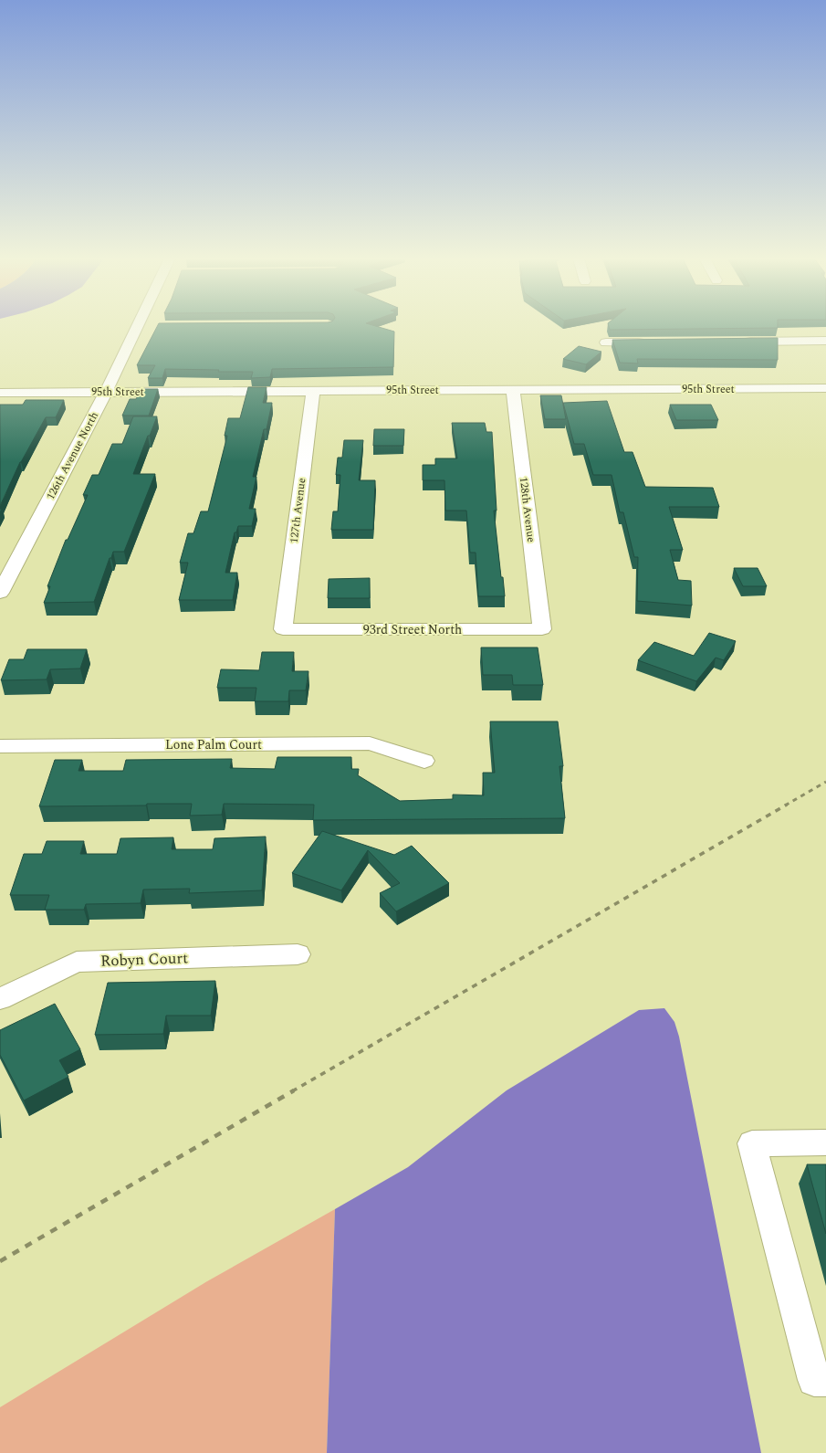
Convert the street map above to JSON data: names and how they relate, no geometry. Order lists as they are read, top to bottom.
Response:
{
  "streets": {
    "street": [
      "95th Street",
      "126th Avenue North",
      "128th Avenue",
      "127th Avenue",
      "93rd Street North",
      "Lone Palm Court",
      "Robyn Court"
    ]
  },
  "crossings": [
    ["95th Street", "126th Avenue North"],
    ["95th Street", "128th Avenue"],
    ["95th Street", "127th Avenue"],
    ["128th Avenue", "93rd Street North"],
    ["127th Avenue", "93rd Street North"]
  ]
}
